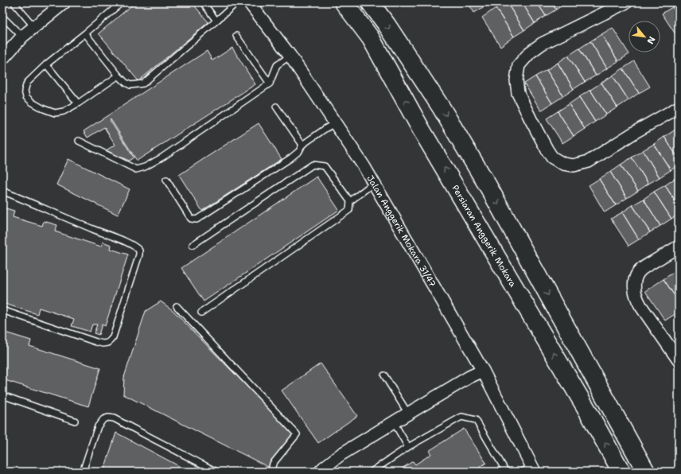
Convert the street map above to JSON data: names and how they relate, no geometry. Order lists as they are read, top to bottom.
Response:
{
  "streets": {
    "main road": ["Persiaran Anggerik Mokara"],
    "street": ["Jalan Anggerik Mokara 31/47"]
  },
  "north": "bottom right"
}
